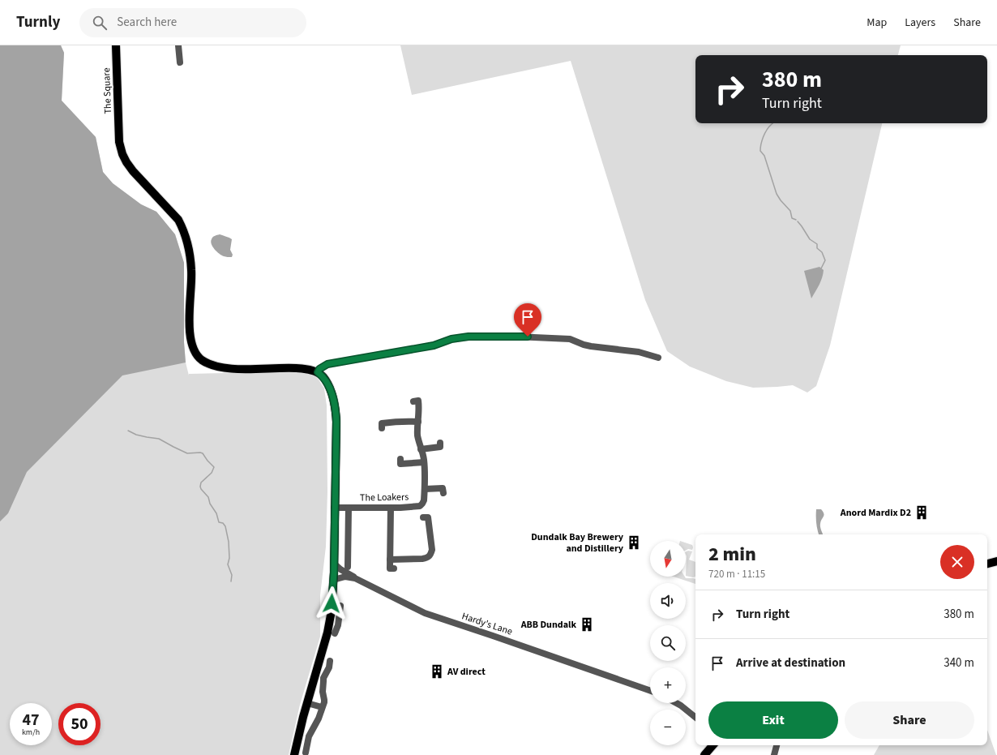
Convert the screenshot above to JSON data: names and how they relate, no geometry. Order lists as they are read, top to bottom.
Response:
{
  "streets": {
    "main road": ["The Square"],
    "street": ["The Loakers", "Hardy's Lane"]
  },
  "places": {
    "building": [
      "Anord Mardix D2",
      "Dundalk Bay Brewery and Distillery",
      "ABB Dundalk",
      "AV direct"
    ]
  },
  "north": "bottom",
  "page": {
    "header": "Turnly",
    "search": "Search here",
    "nav": ["Map", "Layers", "Share"],
    "turn": ["380 m", "Turn right"],
    "heading": ["2 min", "720 m · 11:15"],
    "map_buttons": ["+", "−"],
    "list": [
      {
        "name": "Turn right",
        "value": "380 m"
      },
      {
        "name": "Arrive at destination",
        "value": "340 m"
      }
    ],
    "buttons": ["Exit", "Share"],
    "speed": "47 km/h",
    "limit": "50"
  }
}
